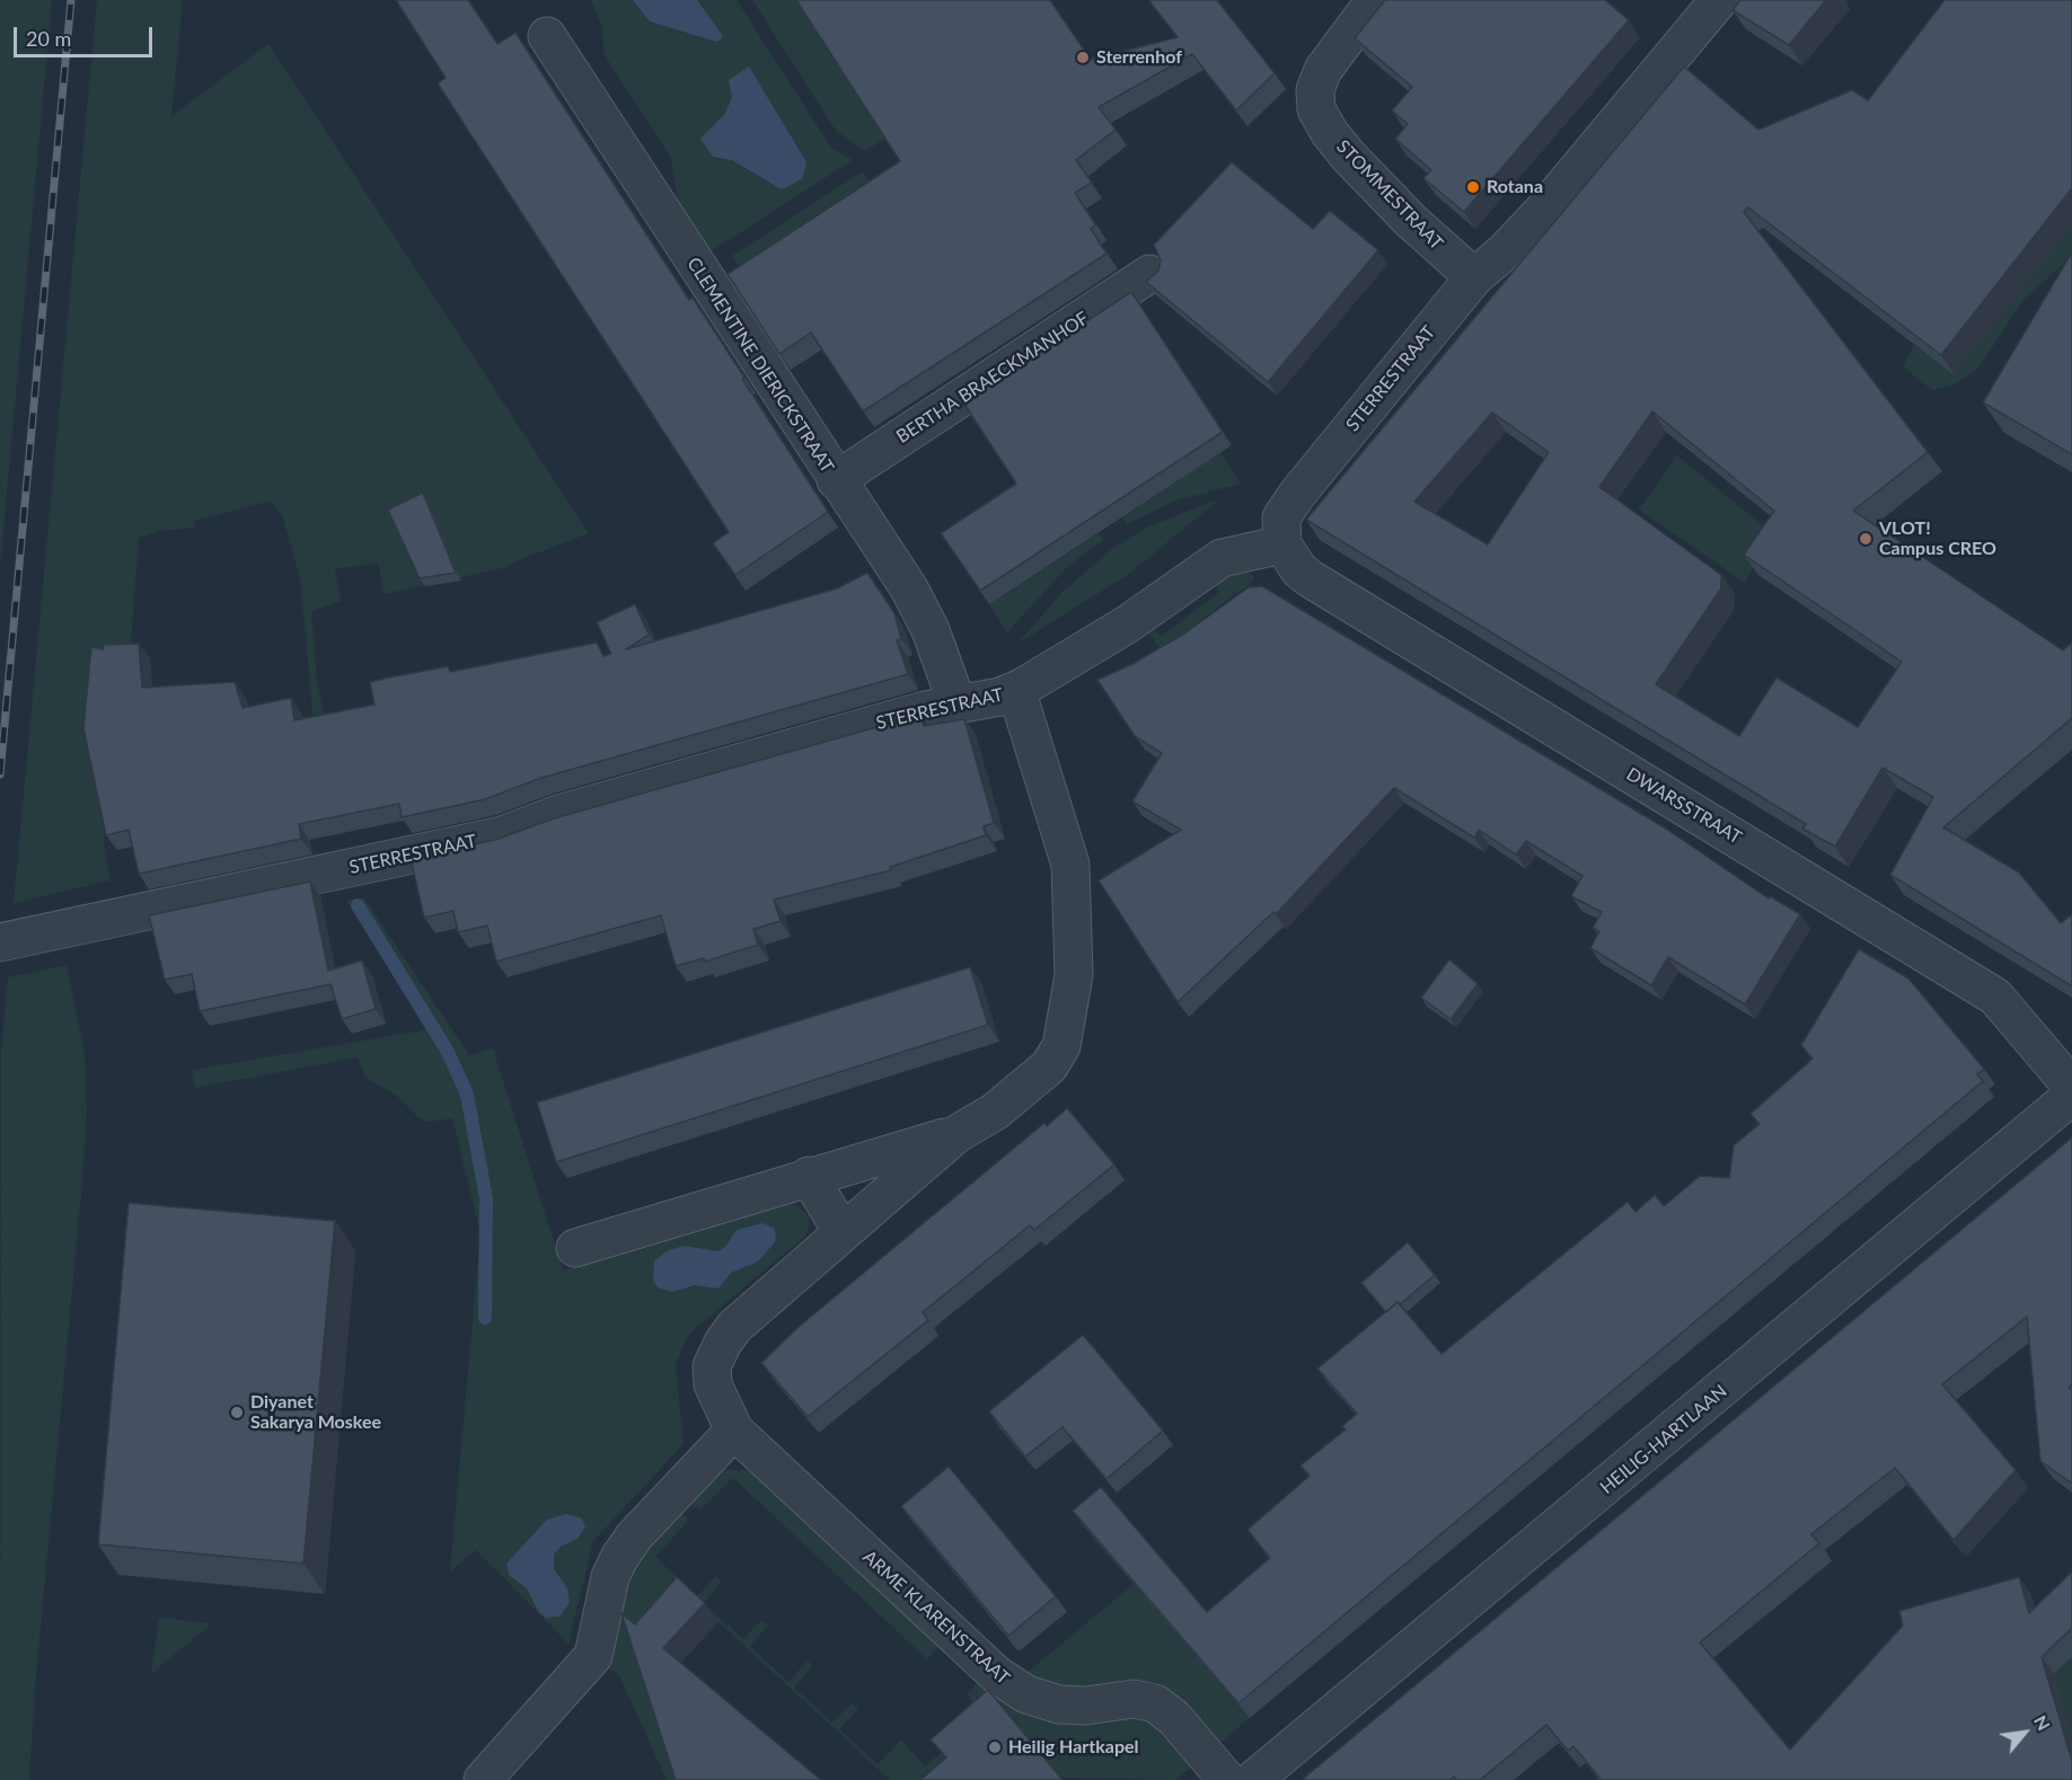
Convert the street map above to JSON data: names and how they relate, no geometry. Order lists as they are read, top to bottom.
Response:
{
  "streets": {
    "street": [
      "STOMMESTRAAT",
      "CLEMENTINE DIERICKSTRAAT",
      "BERTHA BRAECKMANHOF",
      "STERRESTRAAT",
      "DWARSSTRAAT",
      "HEILIG-HARTLAAN",
      "ARME KLARENSTRAAT"
    ]
  },
  "crossings": [
    ["STOMMESTRAAT", "STERRESTRAAT"],
    ["CLEMENTINE DIERICKSTRAAT", "BERTHA BRAECKMANHOF"],
    ["CLEMENTINE DIERICKSTRAAT", "STERRESTRAAT"],
    ["STERRESTRAAT", "DWARSSTRAAT"]
  ],
  "places": [
    "Sterrenhof",
    "Rotana",
    "VLOT! Campus CREO",
    "Diyanet Sakarya Moskee",
    "Heilig Hartkapel"
  ],
  "scale_bar": "20 m",
  "north": "top right"
}
